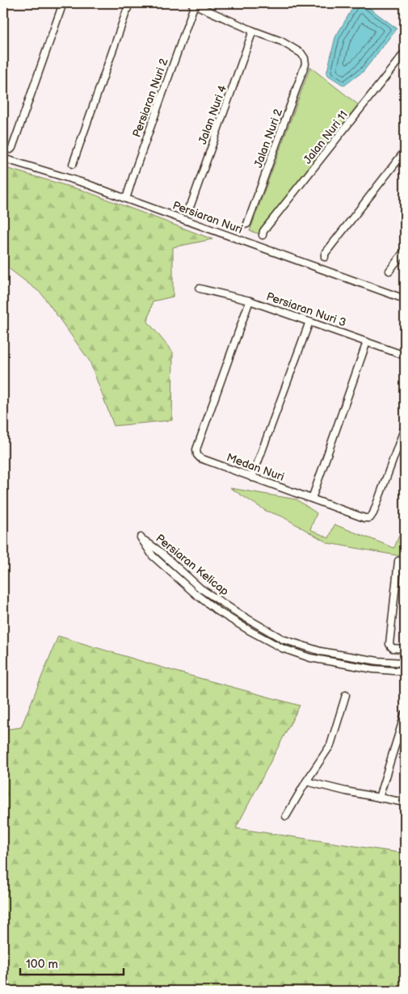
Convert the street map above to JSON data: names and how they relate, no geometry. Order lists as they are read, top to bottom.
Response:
{
  "streets": {
    "street": [
      "Persiaran Nuri 2",
      "Jalan Nuri 4",
      "Jalan Nuri 11",
      "Jalan Nuri 2",
      "Persiaran Nuri",
      "Persiaran Nuri 3",
      "Medan Nuri",
      "Persiaran Kelicap"
    ]
  },
  "crossings": [
    ["Persiaran Nuri 2", "Jalan Nuri 4"],
    ["Persiaran Nuri 2", "Jalan Nuri 2"],
    ["Persiaran Nuri 2", "Persiaran Nuri"],
    ["Persiaran Nuri 3", "Medan Nuri"]
  ],
  "scale_bar": "100 m"
}
